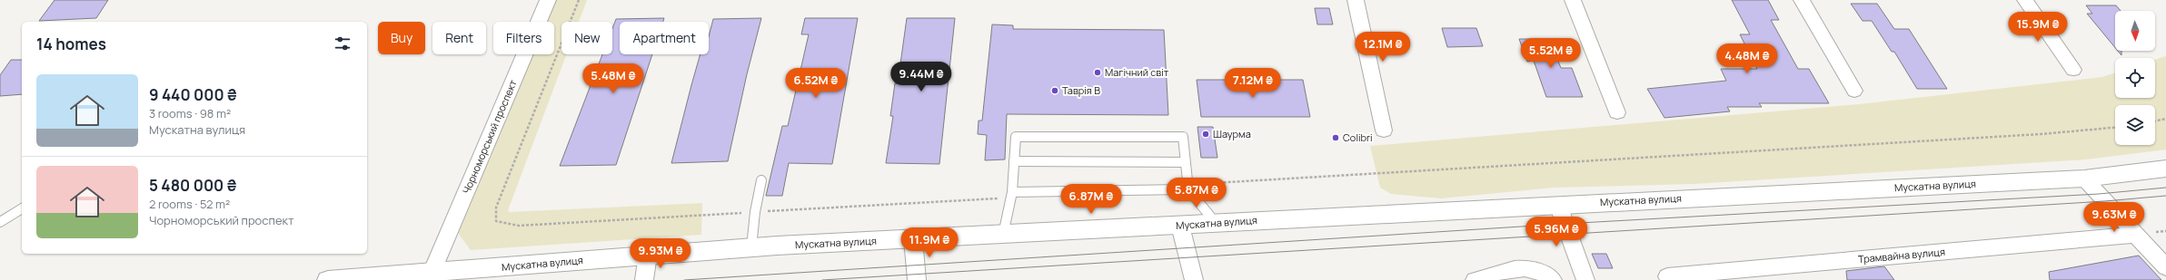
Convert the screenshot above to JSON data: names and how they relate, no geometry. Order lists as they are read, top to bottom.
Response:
{
  "streets": {
    "street": ["Чорноморський проспект", "Мускатна вулиця", "Трамвайна вулиця"]
  },
  "crossings": [
    ["Чорноморський проспект", "Мускатна вулиця"]
  ],
  "places": [
    "Магічний світ",
    "Таврія В",
    "Шаурма",
    "Colibri"
  ],
  "north": "bottom",
  "page": {
    "price": [
      "15.9M ₴",
      "12.1M ₴",
      "5.52M ₴",
      "4.48M ₴",
      "9.44M ₴",
      "5.48M ₴",
      "6.52M ₴",
      "7.12M ₴",
      "5.87M ₴",
      "6.87M ₴",
      "9.63M ₴",
      "5.96M ₴",
      "11.9M ₴",
      "9.93M ₴"
    ],
    "chip": [
      "Buy",
      "Rent",
      "Filters",
      "New",
      "Apartment"
    ],
    "heading": "14 homes",
    "list": [
      {
        "name": "9 440 000 ₴",
        "note": "3 rooms · 98 m² · Мускатна вулиця"
      },
      {
        "name": "5 480 000 ₴",
        "note": "2 rooms · 52 m² · Чорноморський проспект"
      }
    ]
  }
}
